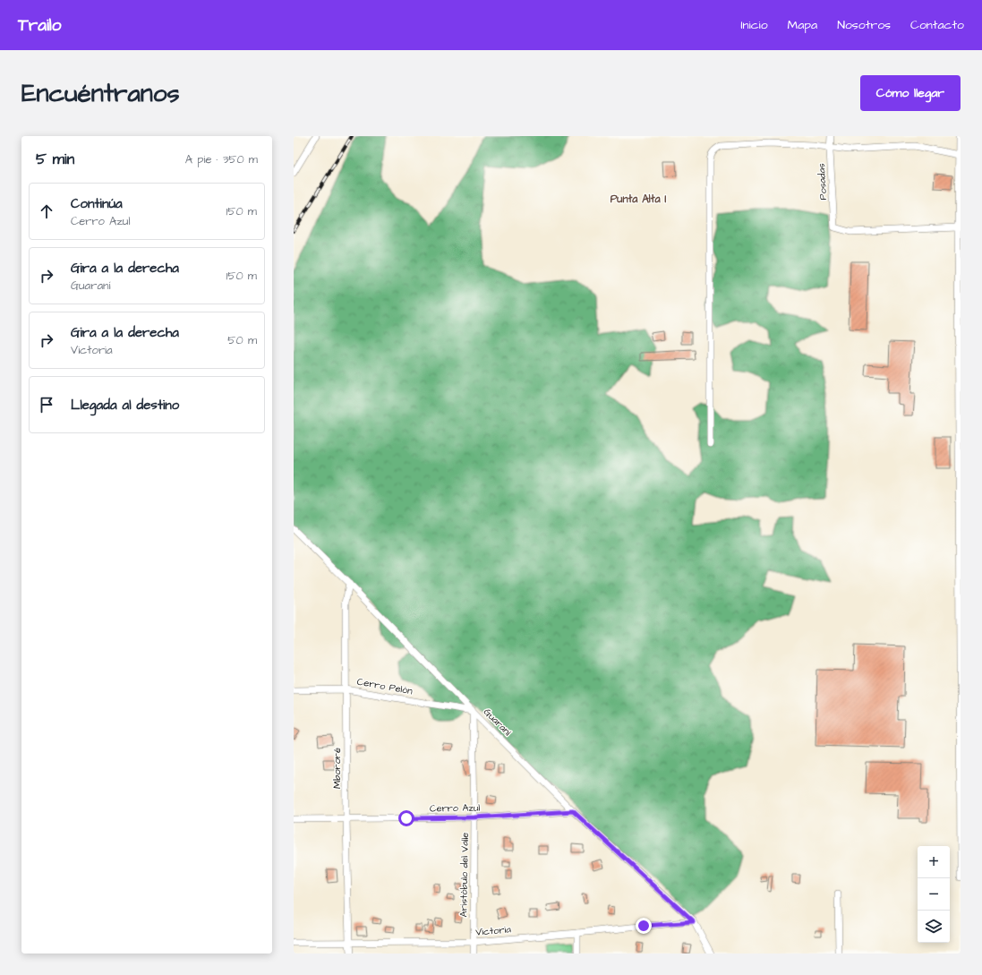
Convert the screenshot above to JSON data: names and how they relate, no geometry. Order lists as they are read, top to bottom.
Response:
{
  "streets": {
    "street": [
      "Posadas",
      "Cerro Pelón",
      "Guaraní",
      "Mbororé",
      "Cerro Azul",
      "Aristóbulo del Valle",
      "Victoria"
    ]
  },
  "crossings": [
    ["Cerro Pelón", "Guaraní"],
    ["Cerro Pelón", "Mbororé"],
    ["Cerro Pelón", "Aristóbulo del Valle"],
    ["Guaraní", "Mbororé"],
    ["Guaraní", "Cerro Azul"],
    ["Guaraní", "Aristóbulo del Valle"],
    ["Guaraní", "Victoria"],
    ["Mbororé", "Cerro Azul"],
    ["Mbororé", "Victoria"],
    ["Cerro Azul", "Aristóbulo del Valle"],
    ["Aristóbulo del Valle", "Victoria"]
  ],
  "districts": ["Punta Alta I"],
  "page": {
    "header": "Trailo",
    "nav": [
      "Inicio",
      "Mapa",
      "Nosotros",
      "Contacto"
    ],
    "buttons": "Cómo llegar",
    "title": "Encuéntranos",
    "heading": ["5 min", "A pie · 350 m"],
    "list": [
      ["Continúa", "Cerro Azul", "150 m"],
      ["Gira a la derecha", "Guaraní", "150 m"],
      ["Gira a la derecha", "Victoria", "50 m"],
      "Llegada al destino"
    ],
    "map_buttons": ["+", "−"]
  }
}
